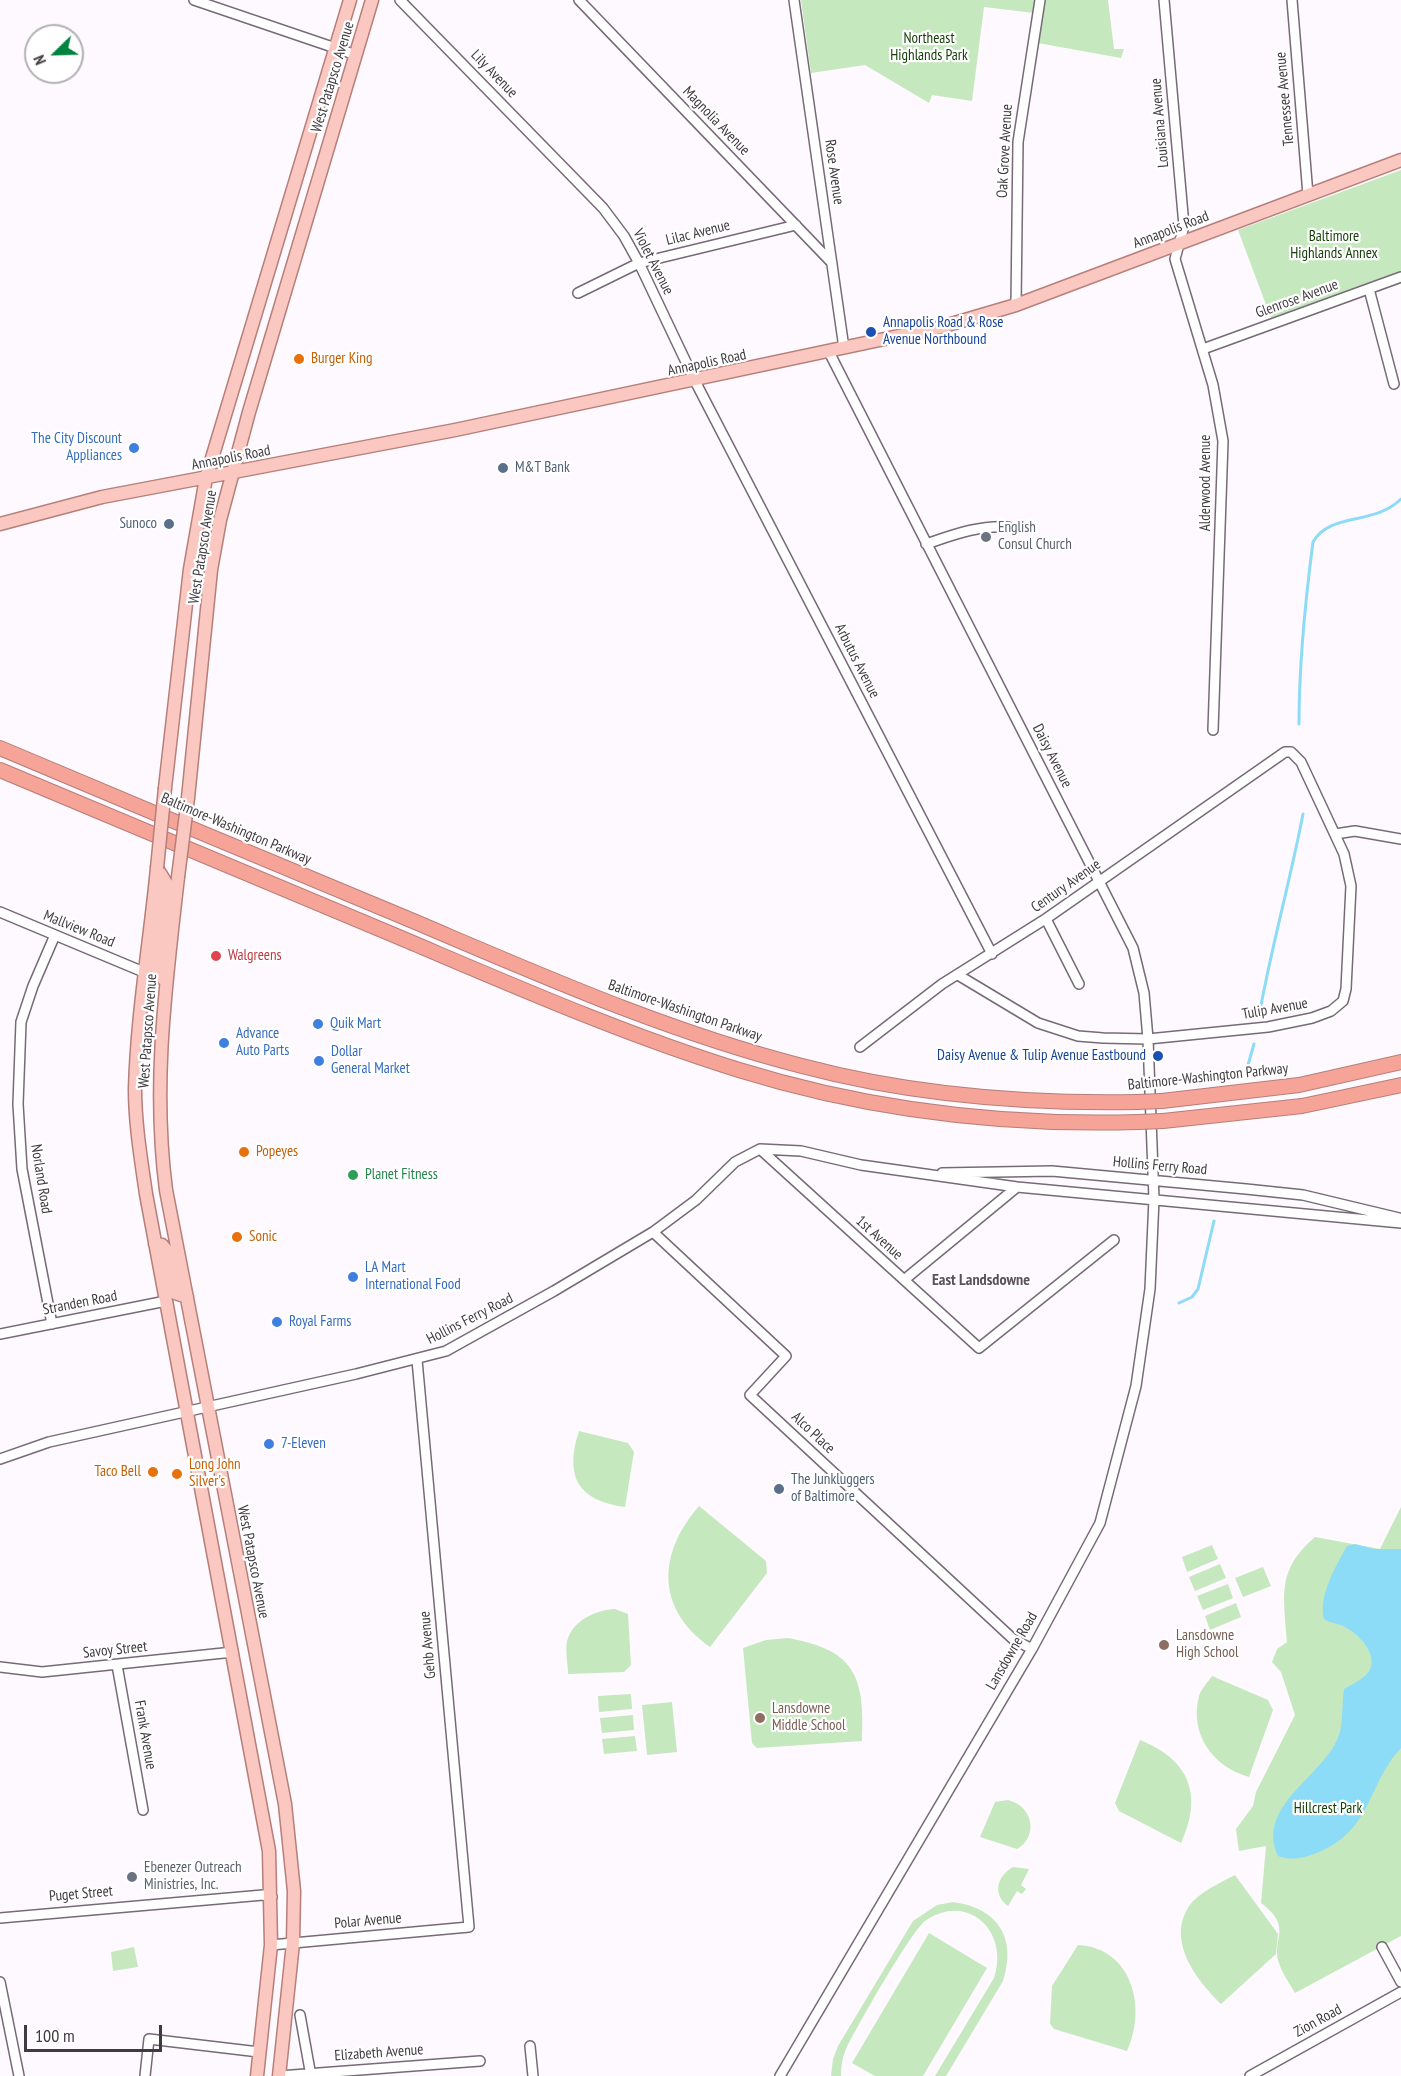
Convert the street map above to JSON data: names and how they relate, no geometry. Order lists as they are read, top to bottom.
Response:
{
  "streets": {
    "highway": ["Baltimore-Washington Parkway"],
    "main road": ["West Patapsco Avenue", "Annapolis Road"],
    "street": [
      "Lily Avenue",
      "Tennessee Avenue",
      "Magnolia Avenue",
      "Louisiana Avenue",
      "Oak Grove Avenue",
      "Rose Avenue",
      "Lilac Avenue",
      "Violet Avenue",
      "Glenrose Avenue",
      "Alderwood Avenue",
      "Arbutus Avenue",
      "Daisy Avenue",
      "Century Avenue",
      "Mallview Road",
      "Tulip Avenue",
      "Hollins Ferry Road",
      "Norland Road",
      "1st Avenue",
      "Stranden Road",
      "Alco Place",
      "Gehb Avenue",
      "Savoy Street",
      "Lansdowne Road",
      "Frank Avenue",
      "Puget Street",
      "Polar Avenue",
      "Zion Road",
      "Elizabeth Avenue"
    ]
  },
  "crossings": [
    ["Lily Avenue", "Violet Avenue"],
    ["West Patapsco Avenue", "Annapolis Road"],
    ["West Patapsco Avenue", "Mallview Road"],
    ["West Patapsco Avenue", "Hollins Ferry Road"],
    ["West Patapsco Avenue", "Stranden Road"],
    ["West Patapsco Avenue", "Savoy Street"],
    ["West Patapsco Avenue", "Puget Street"],
    ["West Patapsco Avenue", "Polar Avenue"],
    ["West Patapsco Avenue", "Elizabeth Avenue"],
    ["Tennessee Avenue", "Annapolis Road"],
    ["Magnolia Avenue", "Rose Avenue"],
    ["Magnolia Avenue", "Lilac Avenue"],
    ["Louisiana Avenue", "Annapolis Road"],
    ["Louisiana Avenue", "Alderwood Avenue"],
    ["Oak Grove Avenue", "Annapolis Road"],
    ["Rose Avenue", "Annapolis Road"],
    ["Annapolis Road", "Violet Avenue"],
    ["Annapolis Road", "Alderwood Avenue"],
    ["Annapolis Road", "Arbutus Avenue"],
    ["Annapolis Road", "Daisy Avenue"],
    ["Lilac Avenue", "Violet Avenue"],
    ["Violet Avenue", "Arbutus Avenue"],
    ["Glenrose Avenue", "Alderwood Avenue"],
    ["Arbutus Avenue", "Century Avenue"],
    ["Daisy Avenue", "Century Avenue"],
    ["Daisy Avenue", "Tulip Avenue"],
    ["Daisy Avenue", "Hollins Ferry Road"],
    ["Daisy Avenue", "Lansdowne Road"],
    ["Century Avenue", "Tulip Avenue"],
    ["Mallview Road", "Norland Road"],
    ["Hollins Ferry Road", "1st Avenue"],
    ["Hollins Ferry Road", "Alco Place"],
    ["Hollins Ferry Road", "Gehb Avenue"],
    ["Hollins Ferry Road", "Lansdowne Road"],
    ["Norland Road", "Stranden Road"],
    ["Alco Place", "Lansdowne Road"],
    ["Gehb Avenue", "Polar Avenue"],
    ["Savoy Street", "Frank Avenue"]
  ],
  "districts": ["East Landsdowne"],
  "parks": ["Northeast Highlands Park", "Baltimore Highlands Annex", "Hillcrest Park"],
  "places": [
    "Annapolis Road & Rose Avenue Northbound",
    "Burger King",
    "The City Discount Appliances",
    "M&T Bank",
    "Sunoco",
    "English Consul Church",
    "Walgreens",
    "Quik Mart",
    "Advance Auto Parts",
    "Daisy Avenue & Tulip Avenue Eastbound",
    "Dollar General Market",
    "Popeyes",
    "Planet Fitness",
    "Sonic",
    "LA Mart International Food",
    "Royal Farms",
    "7-Eleven",
    "Taco Bell",
    "Long John Silver's",
    "The Junkluggers of Baltimore",
    "Lansdowne High School",
    "Lansdowne Middle School",
    "Ebenezer Outreach Ministries, Inc."
  ],
  "scale_bar": "100 m",
  "north": "bottom left"
}
